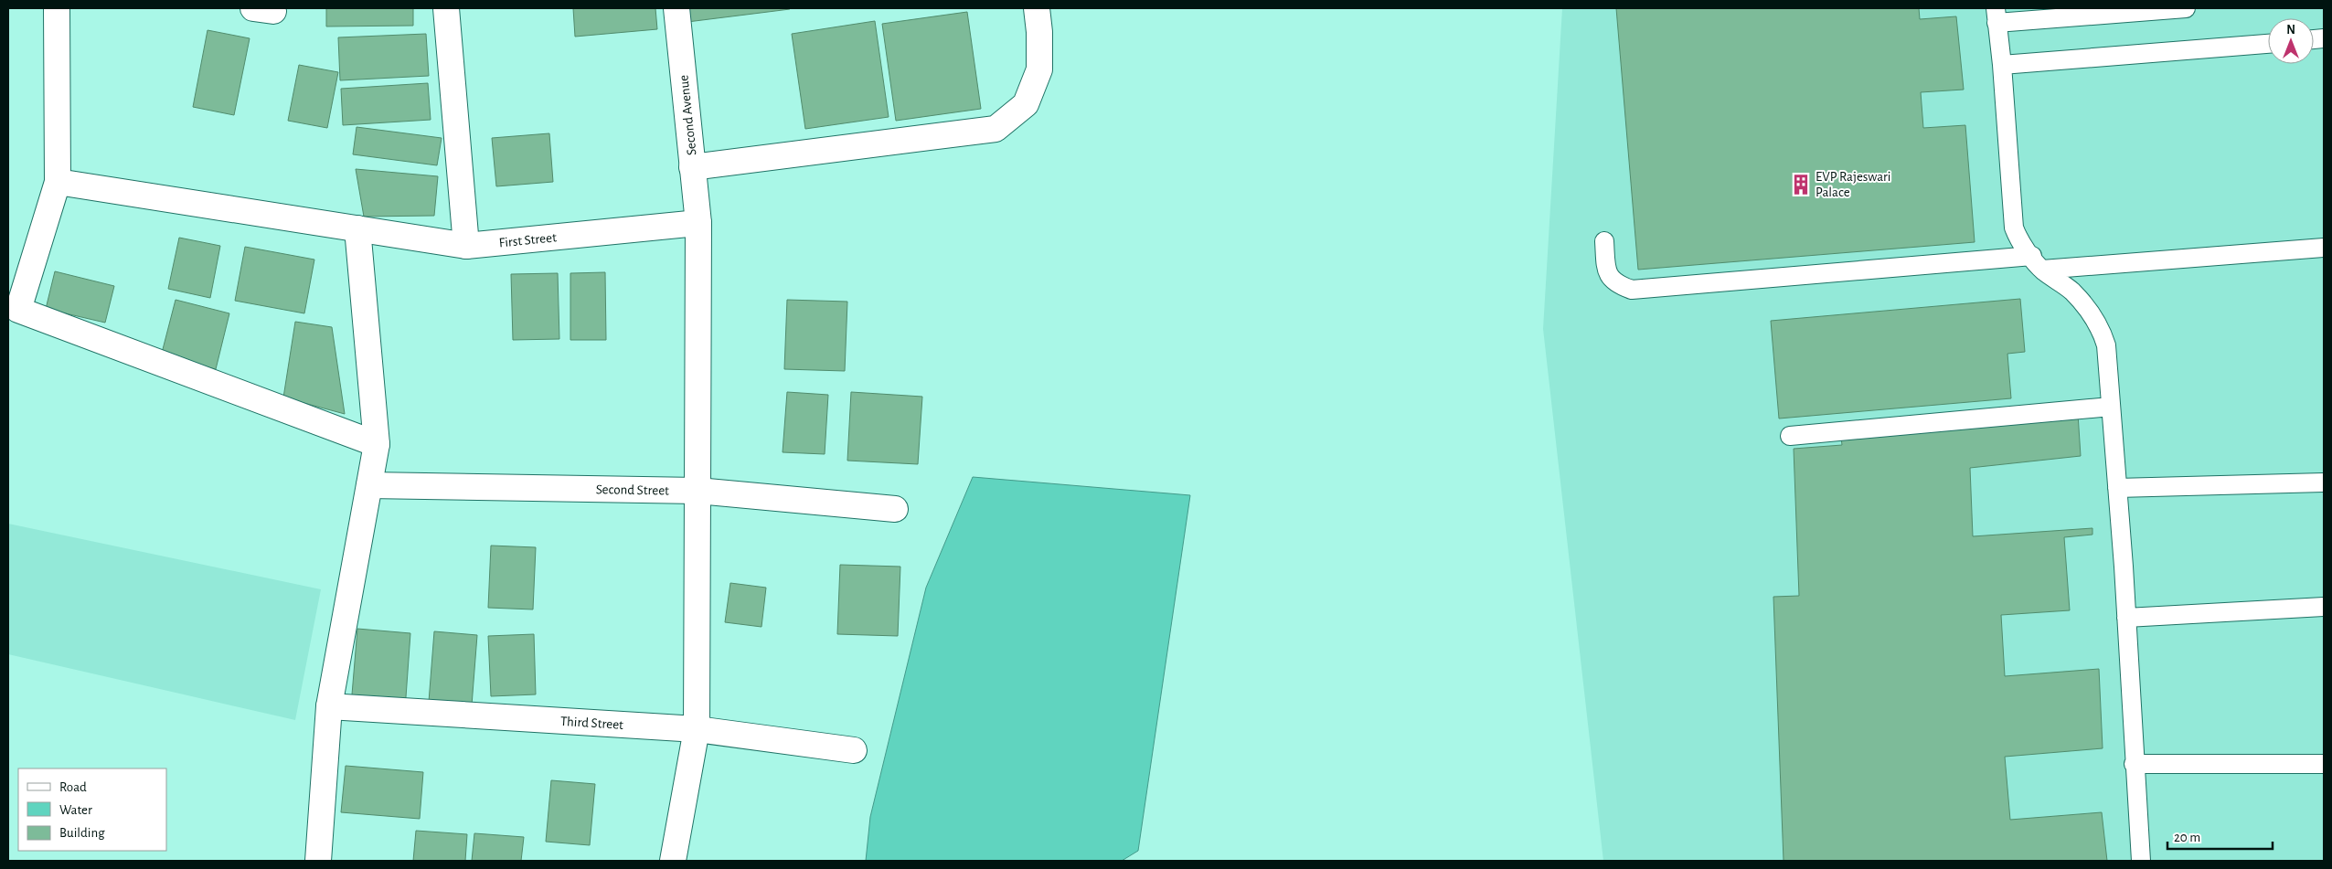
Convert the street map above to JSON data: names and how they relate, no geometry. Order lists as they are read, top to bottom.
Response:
{
  "streets": {
    "street": [
      "Second Avenue",
      "First Street",
      "Second Street",
      "Third Street"
    ]
  },
  "crossings": [
    ["Second Avenue", "First Street"],
    ["Second Avenue", "Second Street"],
    ["Second Avenue", "Third Street"]
  ],
  "places": {
    "building": ["EVP Rajeswari Palace"]
  },
  "legend": ["Road", "Water", "Building"],
  "scale_bar": "20 m",
  "north": "top"
}
